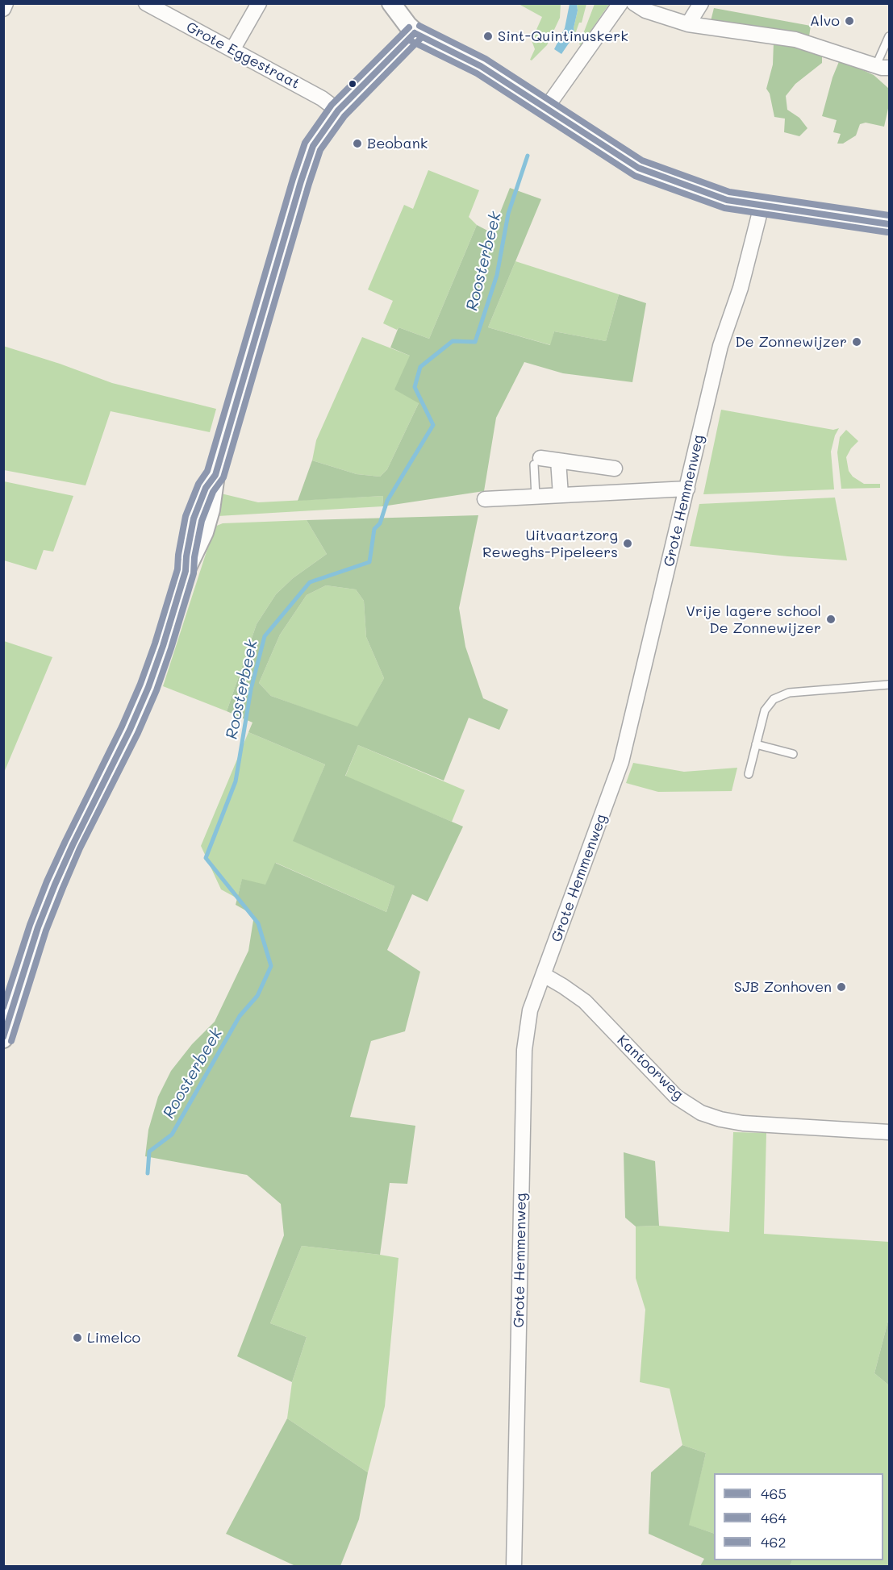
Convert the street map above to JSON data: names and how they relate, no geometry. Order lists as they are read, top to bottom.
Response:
{
  "streets": {
    "street": ["Grote Eggestraat", "Grote Hemmenweg", "Kantoorweg"]
  },
  "crossings": [
    ["Grote Hemmenweg", "Kantoorweg"]
  ],
  "water": ["Roosterbeek"],
  "places": [
    "Alvo",
    "Sint-Quintinuskerk",
    "Beobank",
    "De Zonnewijzer",
    "Uitvaartzorg Reweghs-Pipeleers",
    "Vrije lagere school De Zonnewijzer",
    "SJB Zonhoven",
    "Limelco"
  ],
  "lines": ["transit line 462", "transit line 465", "transit line 464"],
  "legend": ["465", "464", "462"]
}
